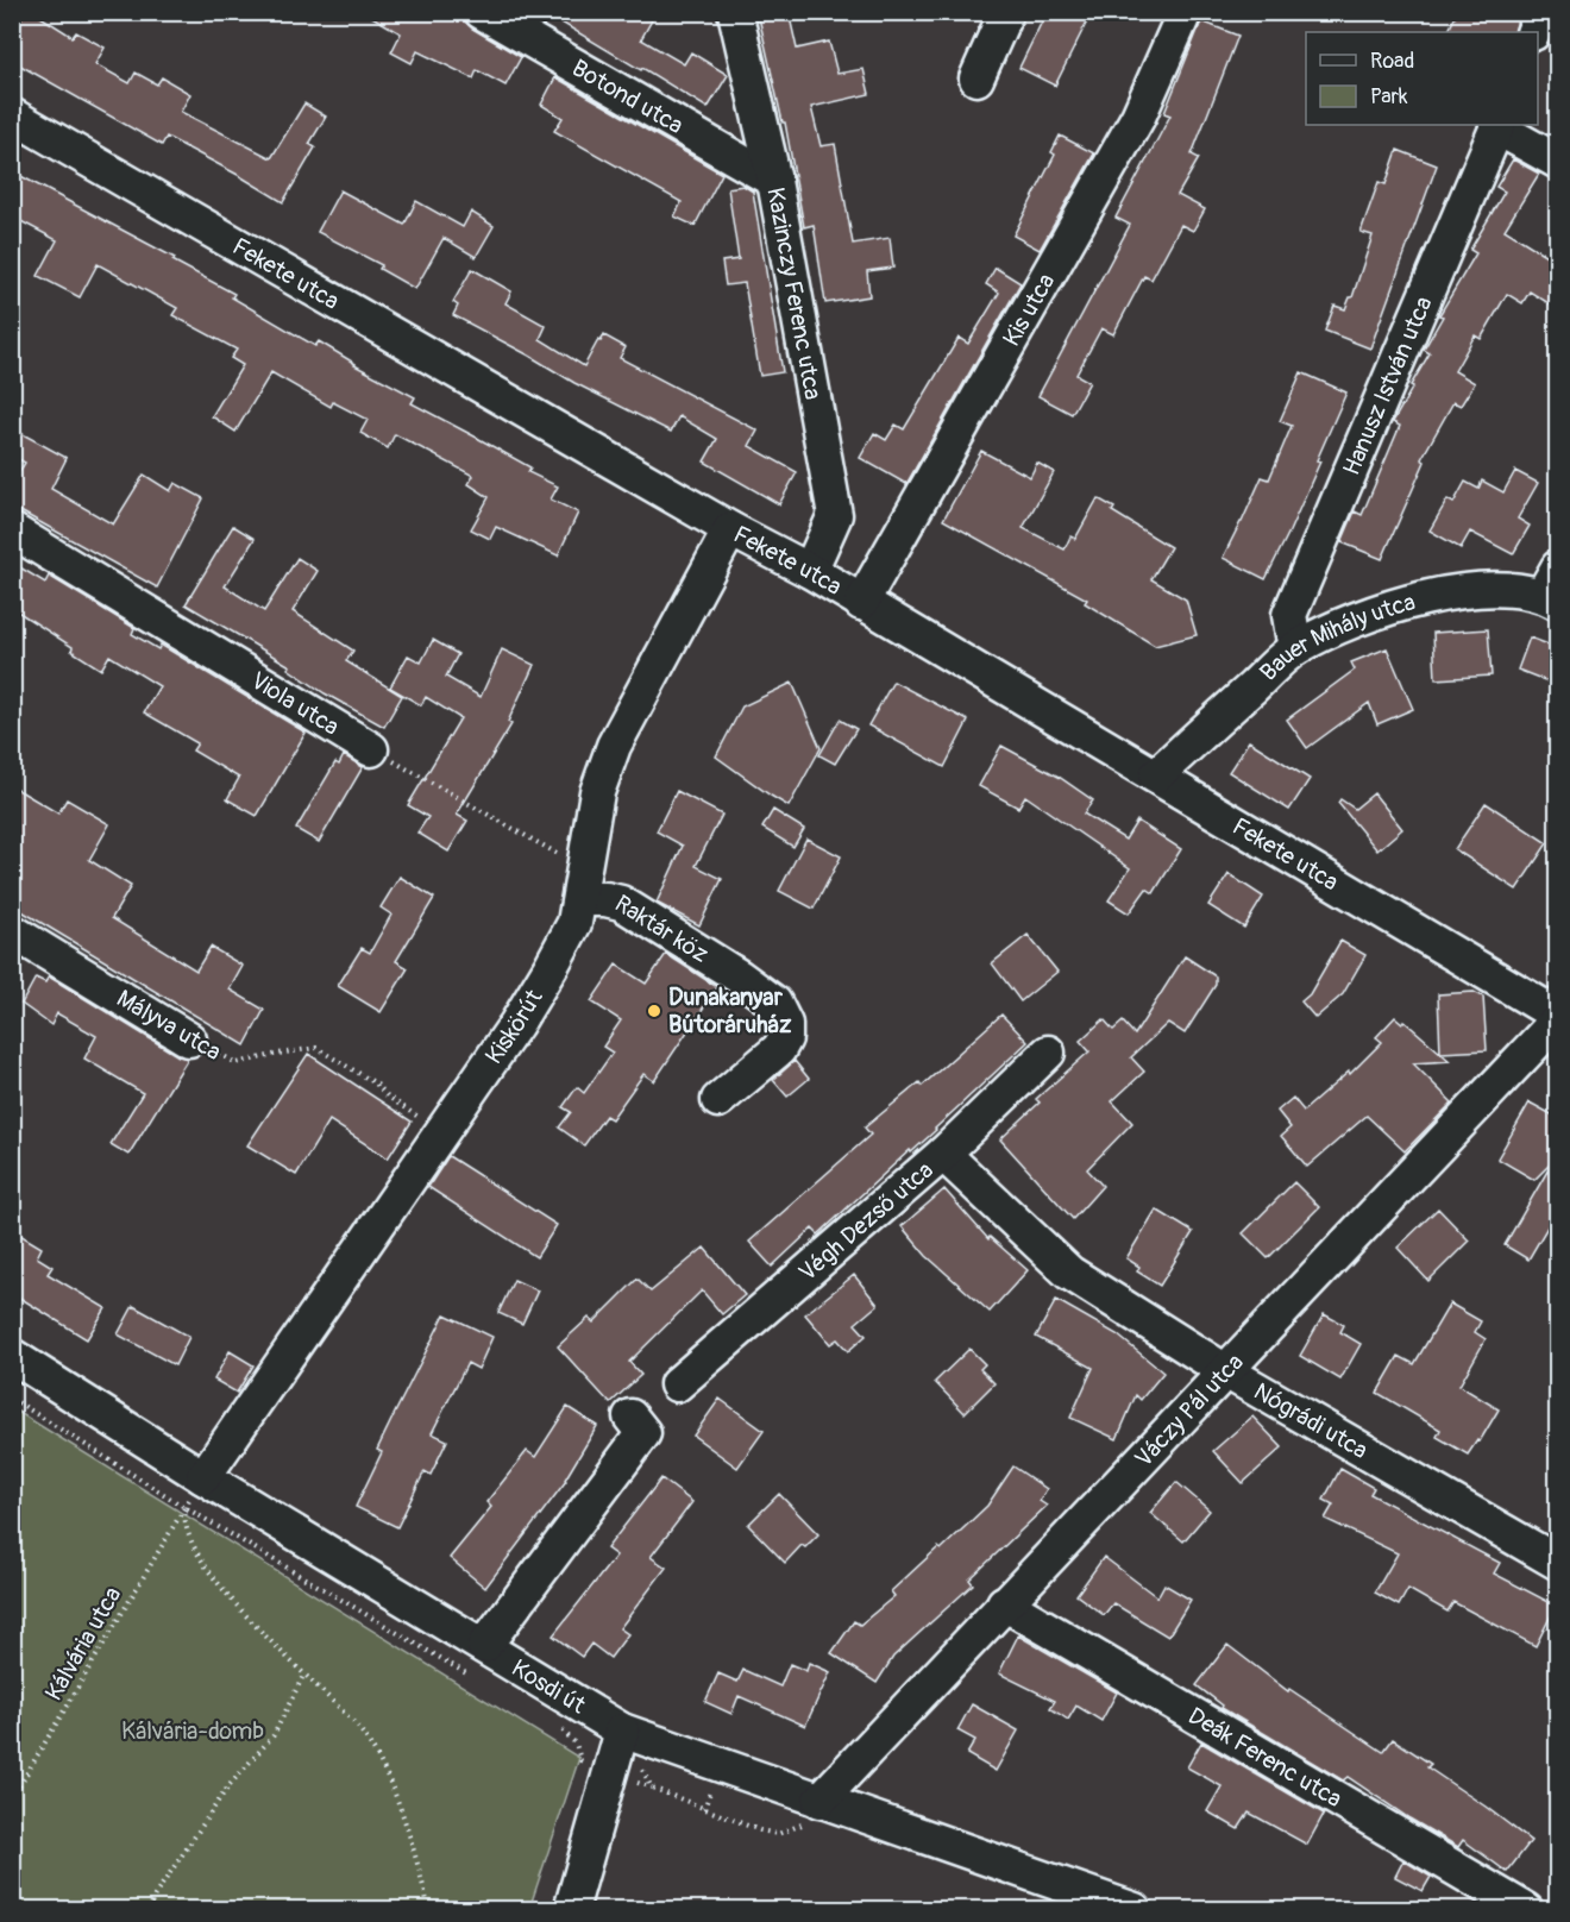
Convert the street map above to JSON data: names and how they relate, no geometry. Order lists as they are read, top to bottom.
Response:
{
  "streets": {
    "street": [
      "Botond utca",
      "Fekete utca",
      "Kazinczy Ferenc utca",
      "Kis utca",
      "Hanusz István utca",
      "Bauer Mihály utca",
      "Viola utca",
      "Raktár köz",
      "Mályva utca",
      "Kiskörút",
      "Végh Dezső utca",
      "Váczy Pál utca",
      "Nógrádi utca",
      "Kosdi út",
      "Deák Ferenc utca"
    ],
    "path": ["Kálvária utca"]
  },
  "crossings": [
    ["Botond utca", "Kazinczy Ferenc utca"],
    ["Fekete utca", "Kazinczy Ferenc utca"],
    ["Fekete utca", "Kis utca"],
    ["Fekete utca", "Bauer Mihály utca"],
    ["Fekete utca", "Kiskörút"],
    ["Fekete utca", "Váczy Pál utca"],
    ["Hanusz István utca", "Bauer Mihály utca"],
    ["Raktár köz", "Kiskörút"],
    ["Mályva utca", "Kiskörút"],
    ["Kiskörút", "Kálvária utca"],
    ["Kiskörút", "Kosdi út"],
    ["Végh Dezső utca", "Nógrádi utca"],
    ["Váczy Pál utca", "Nógrádi utca"],
    ["Váczy Pál utca", "Kosdi út"],
    ["Váczy Pál utca", "Deák Ferenc utca"],
    ["Kálvária utca", "Kosdi út"]
  ],
  "parks": ["Kálvária-domb"],
  "places": ["Dunakanyar Bútoráruház"],
  "legend": ["Road", "Park"]
}
